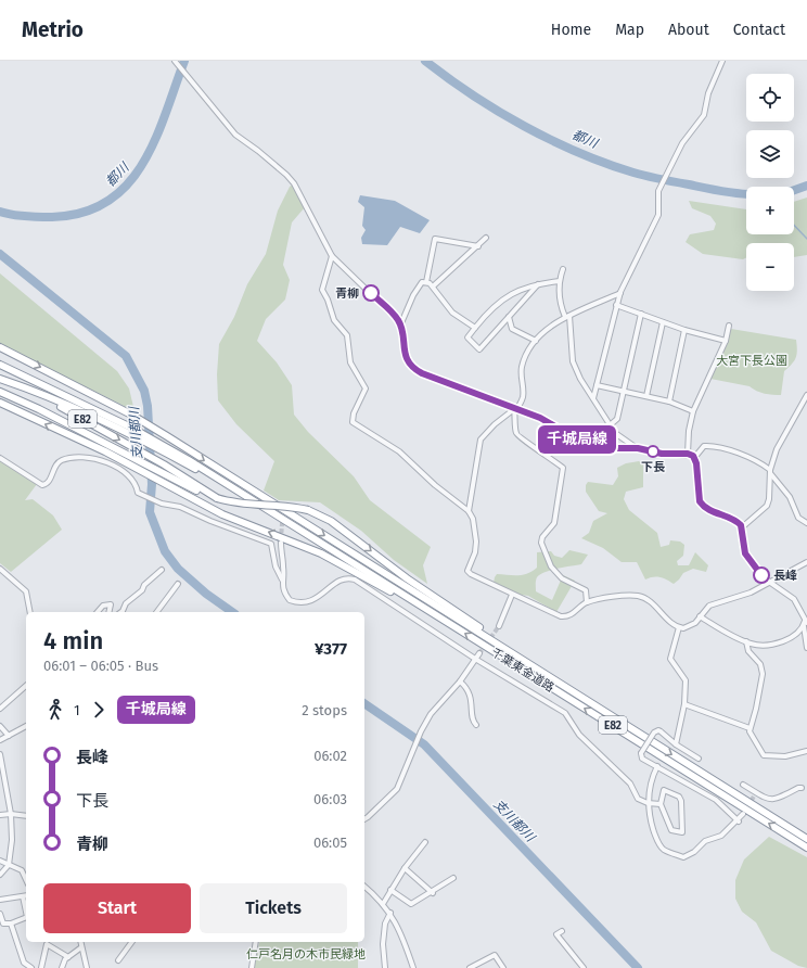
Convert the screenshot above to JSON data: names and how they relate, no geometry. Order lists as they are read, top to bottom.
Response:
{
  "streets": {
    "highway": ["E82", "千葉東金道路"]
  },
  "crossings": [
    ["E82", "千葉東金道路"]
  ],
  "water": ["都川", "支川都川"],
  "parks": ["大宮下長公園", "仁戸名月の木市民緑地"],
  "places": ["青柳", "下長", "長峰"],
  "lines": ["bus line 千城局線"],
  "page": {
    "header": "Metrio",
    "nav": [
      "Home",
      "Map",
      "About",
      "Contact"
    ],
    "on_map": "千城局線",
    "map_buttons": ["+", "−"],
    "heading": ["4 min", "06:01 – 06:05 · Bus", "¥377"],
    "legs": ["1", "千城局線", "2 stops"],
    "list": [
      {
        "name": "長峰",
        "value": "06:02"
      },
      {
        "name": "下長",
        "value": "06:03"
      },
      {
        "name": "青柳",
        "value": "06:05"
      }
    ],
    "buttons": ["Start", "Tickets"]
  }
}
